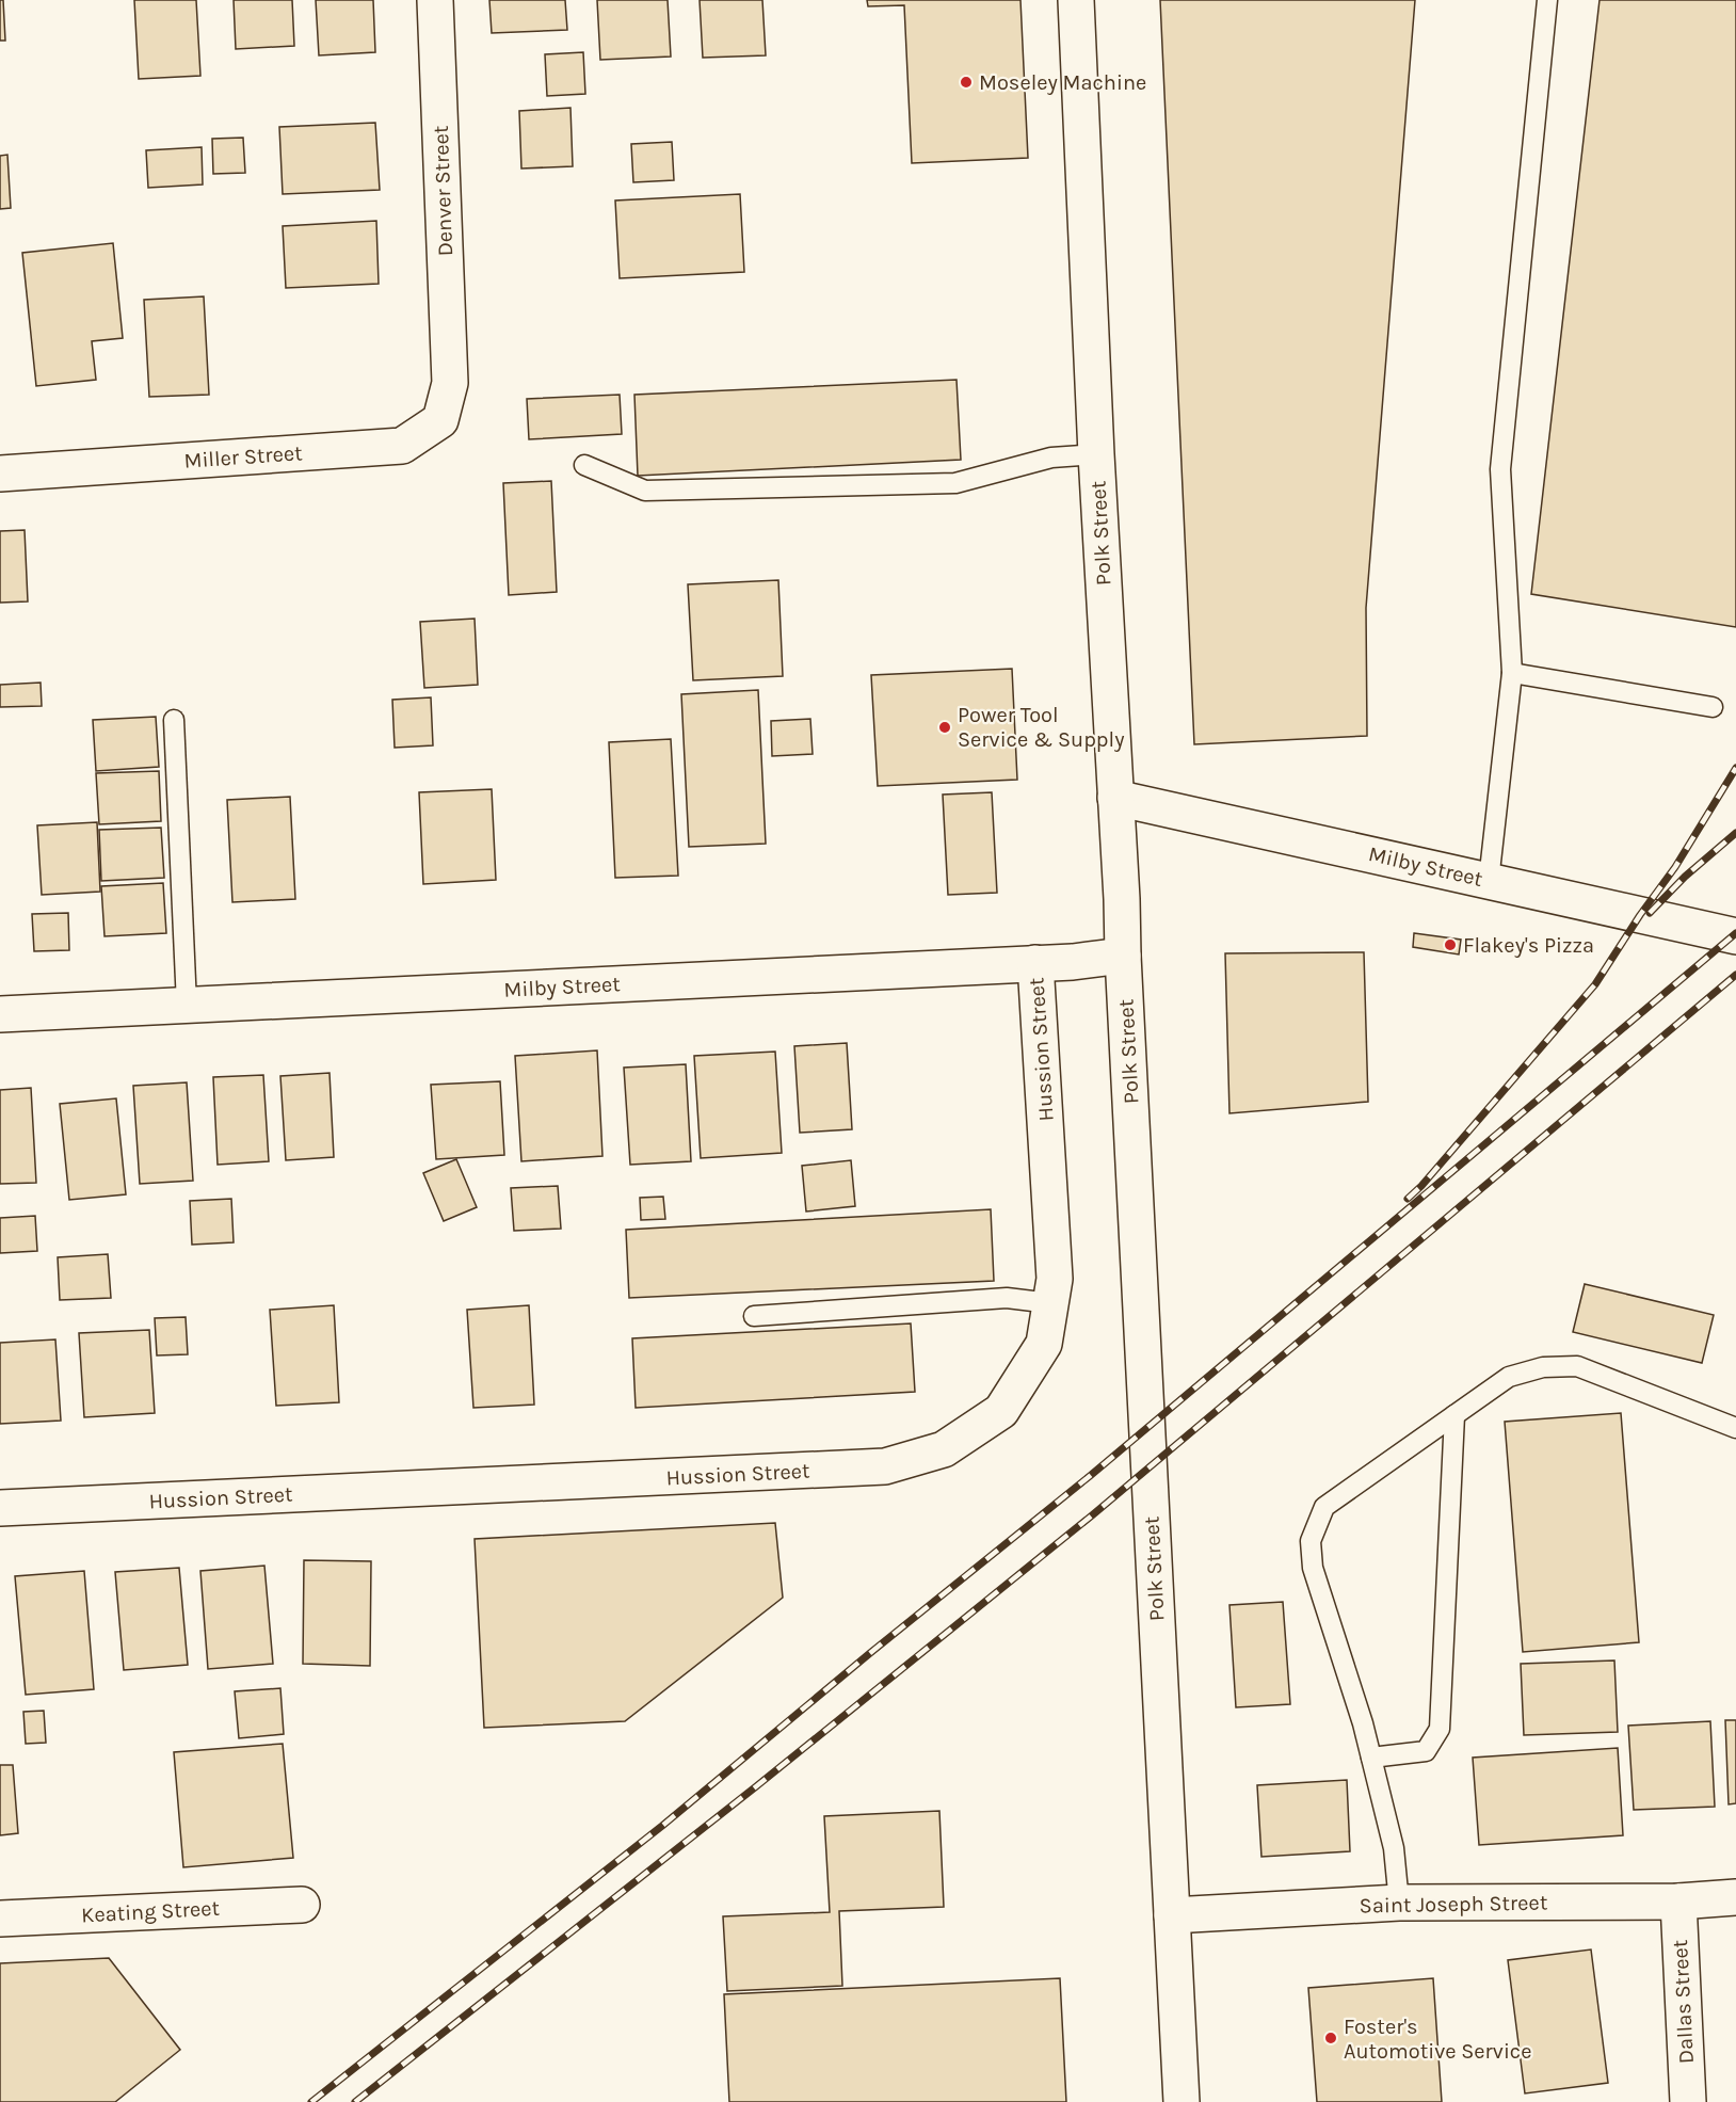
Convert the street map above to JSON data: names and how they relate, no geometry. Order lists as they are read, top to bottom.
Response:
{
  "streets": {
    "street": [
      "Denver Street",
      "Miller Street",
      "Polk Street",
      "Milby Street",
      "Hussion Street",
      "Saint Joseph Street",
      "Keating Street",
      "Dallas Street"
    ]
  },
  "crossings": [
    ["Denver Street", "Miller Street"],
    ["Polk Street", "Milby Street"],
    ["Polk Street", "Saint Joseph Street"],
    ["Milby Street", "Hussion Street"],
    ["Saint Joseph Street", "Dallas Street"]
  ],
  "places": [
    "Moseley Machine",
    "Power Tool Service & Supply",
    "Flakey's Pizza",
    "Foster's Automotive Service"
  ]
}
